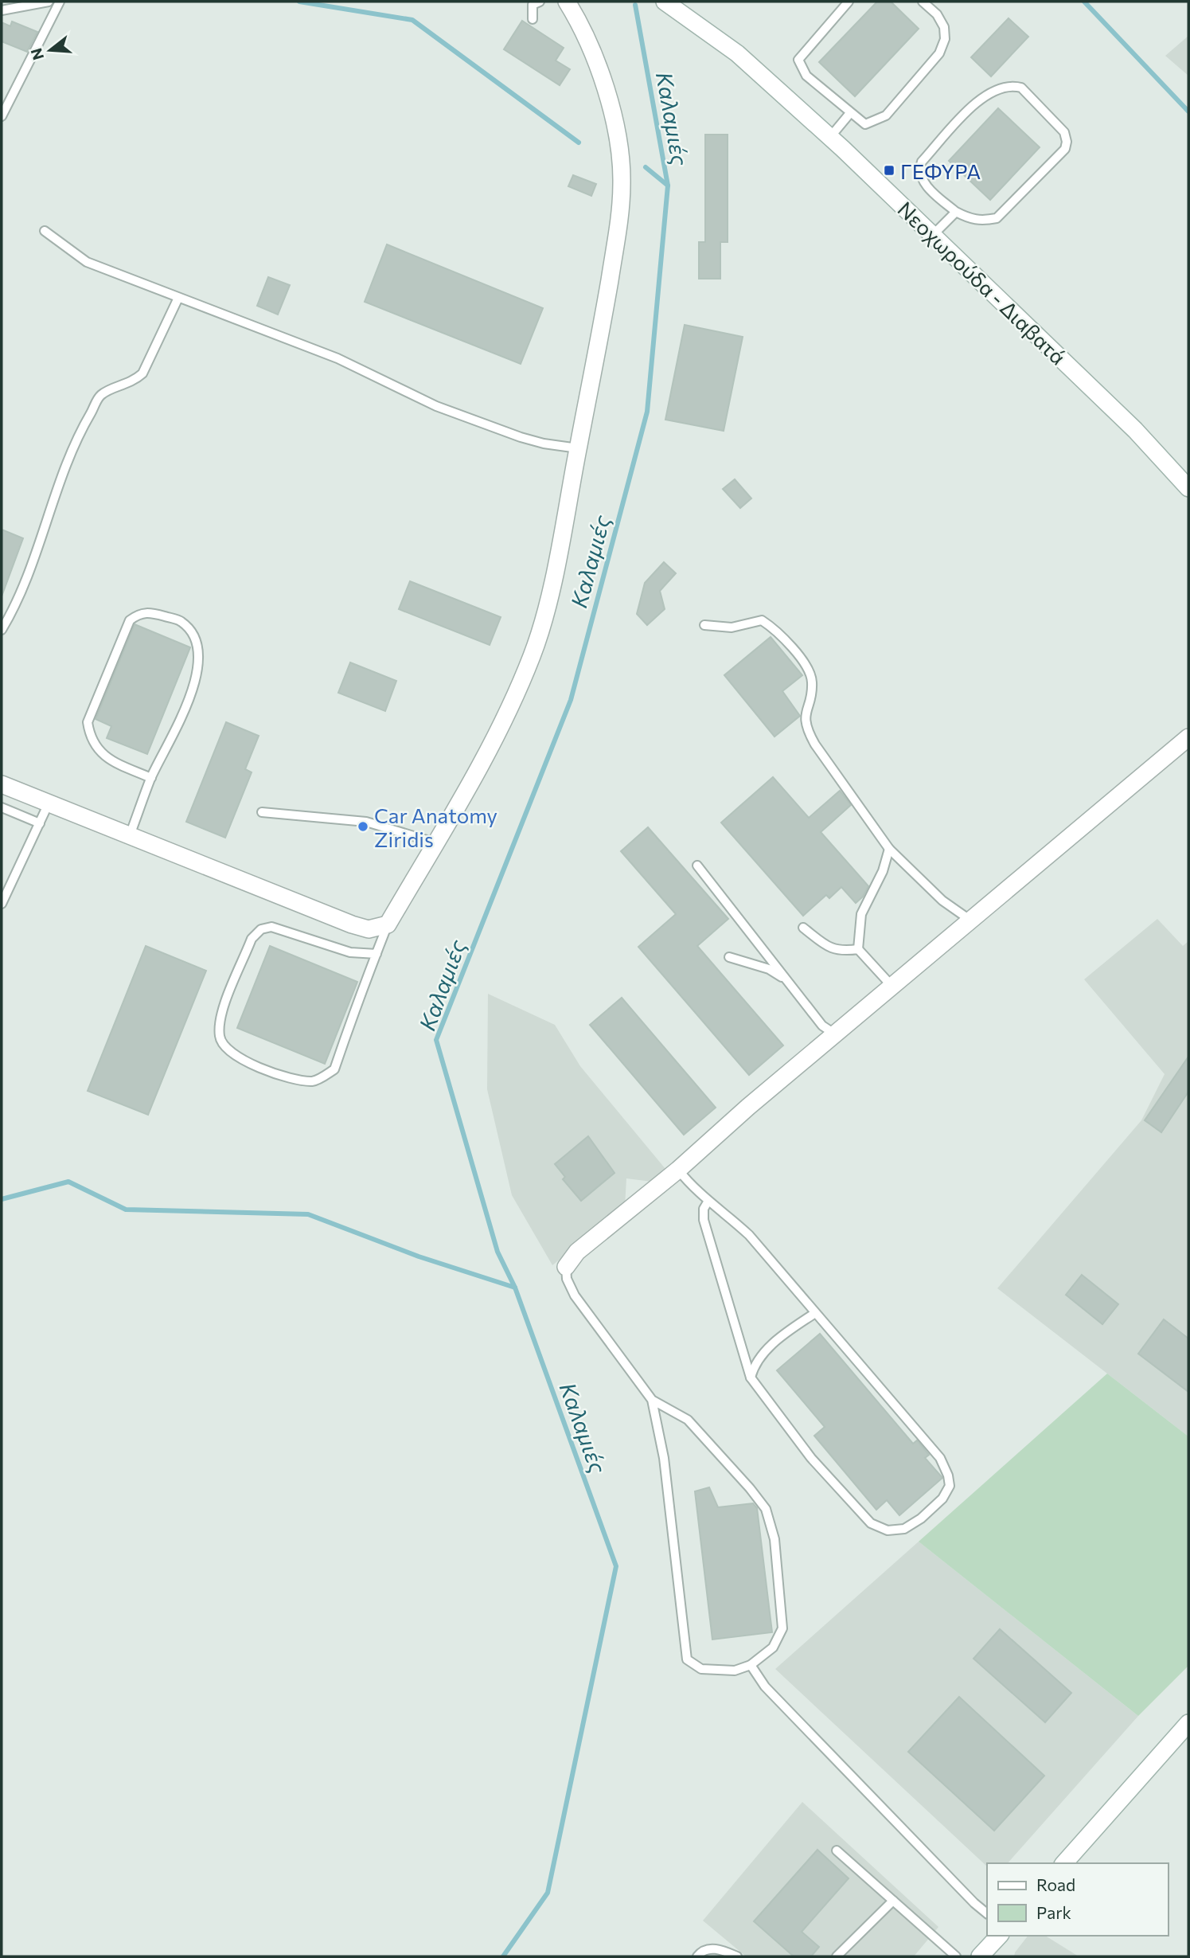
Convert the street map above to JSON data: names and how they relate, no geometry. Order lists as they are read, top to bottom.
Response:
{
  "streets": {
    "street": ["Νεοχωρούδα - Διαβατά"]
  },
  "water": ["Καλαμιές"],
  "places": {
    "transit": ["ΓΕΦΥΡΑ"],
    "other": ["Car Anatomy Ziridis"]
  },
  "legend": ["Road", "Park"],
  "north": "left"
}
